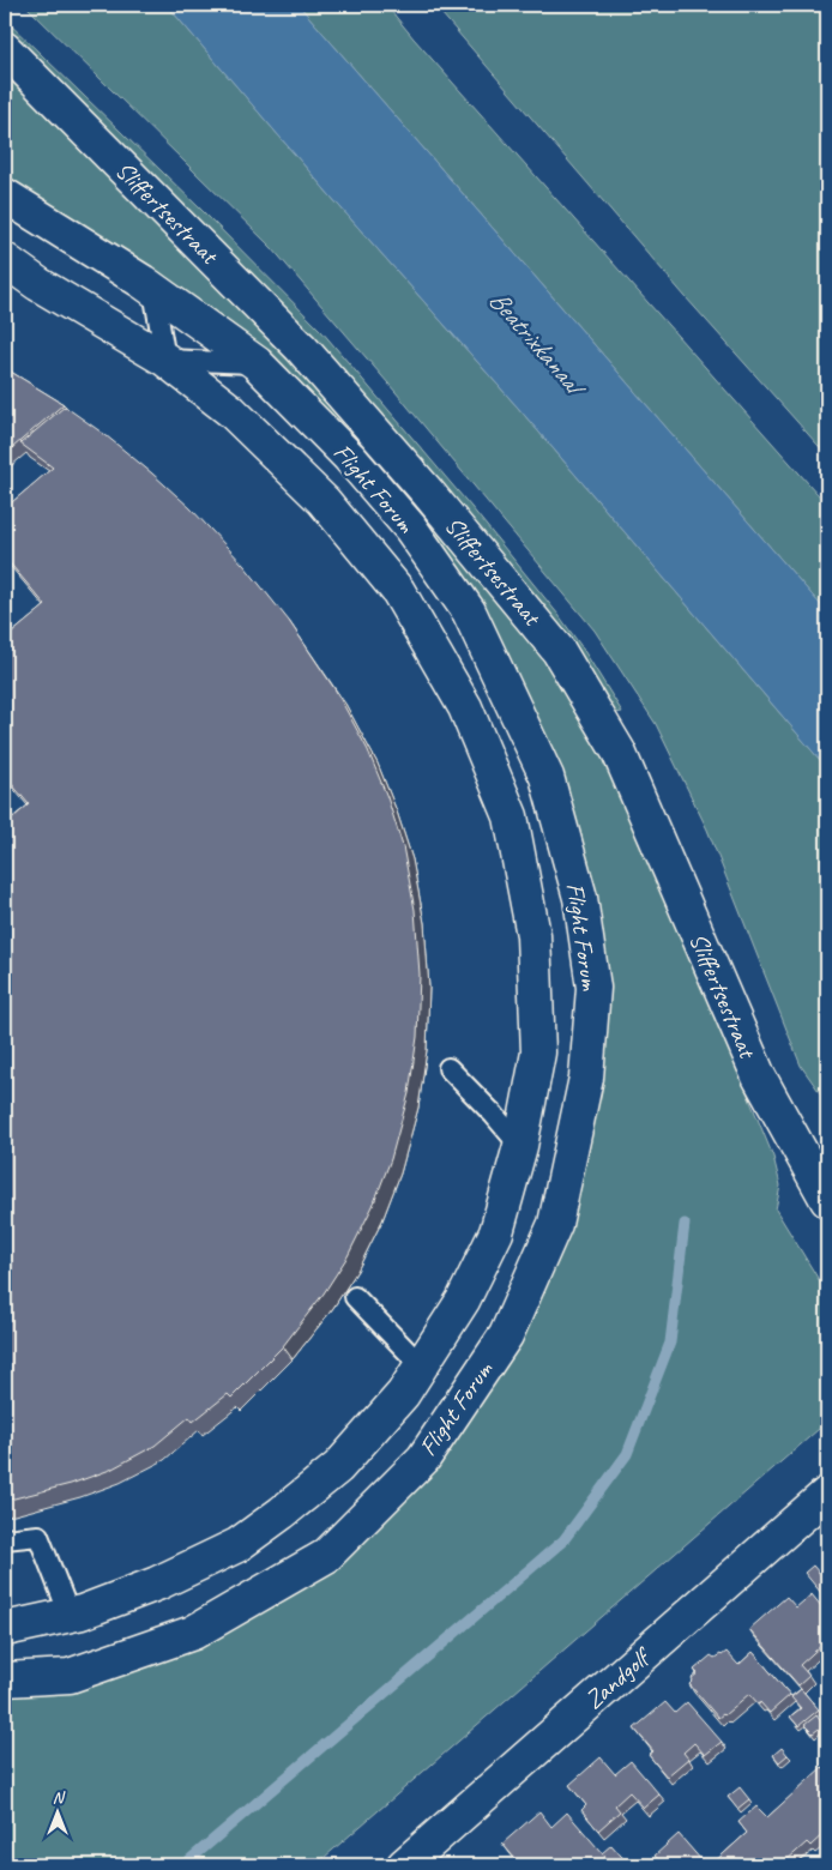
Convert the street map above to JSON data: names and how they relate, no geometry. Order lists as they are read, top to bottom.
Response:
{
  "streets": {
    "street": ["Sliffertsestraat", "Flight Forum", "Zandgolf"]
  },
  "water": ["Beatrixkanaal"],
  "north": "top"
}
